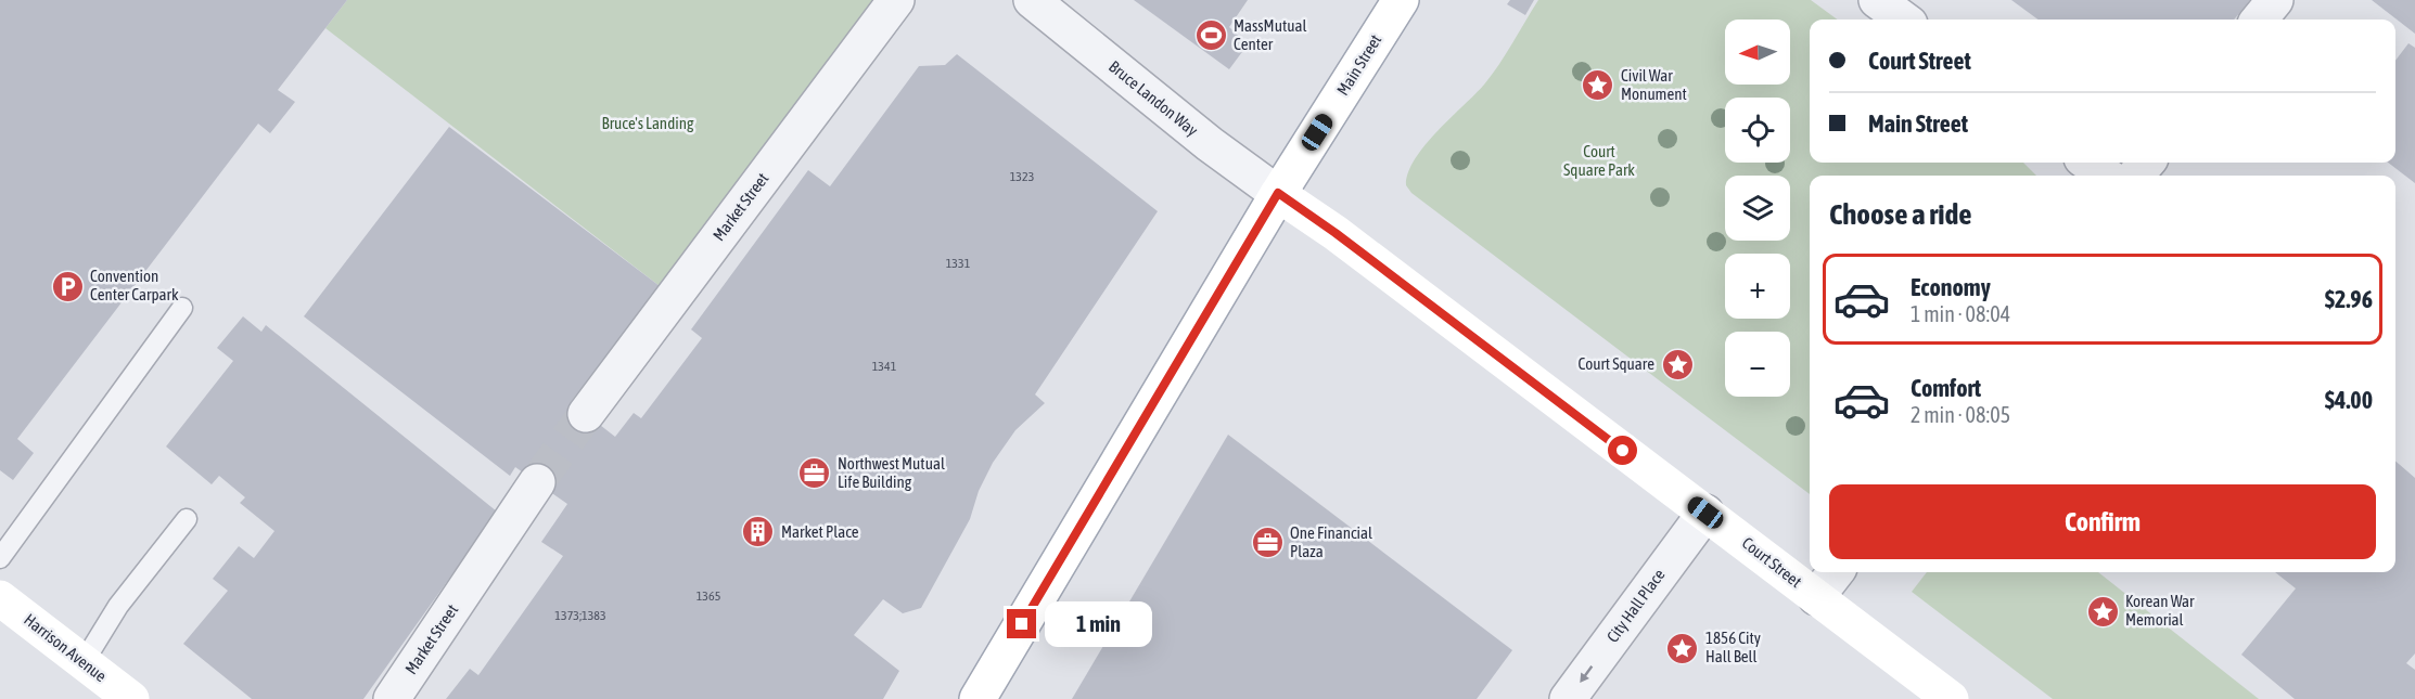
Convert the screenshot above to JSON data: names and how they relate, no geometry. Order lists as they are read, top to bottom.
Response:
{
  "streets": {
    "main road": ["Main Street", "Court Street", "Harrison Avenue"],
    "street": ["Bruce Landon Way", "Market Street", "City Hall Place"]
  },
  "crossings": [
    ["Main Street", "Bruce Landon Way"],
    ["Main Street", "Court Street"],
    ["Bruce Landon Way", "Court Street"],
    ["Court Street", "City Hall Place"]
  ],
  "one_way": ["City Hall Place"],
  "parks": ["Bruce's Landing", "Court Square Park"],
  "places": {
    "sports": ["MassMutual Center"],
    "place": [
      "Civil War Monument",
      "Court Square",
      "Korean War Memorial",
      "1856 City Hall Bell"
    ],
    "parking": ["Convention Center Carpark"],
    "office": ["Northwest Mutual Life Building", "One Financial Plaza"],
    "building": ["Market Place"]
  },
  "house_numbers": [
    "1323",
    "1331",
    "1341",
    "1365",
    "1373;1383"
  ],
  "north": "left",
  "page": {
    "map_buttons": ["+", "−"],
    "banner": ["Court Street", "Main Street"],
    "heading": "Choose a ride",
    "list": [
      {
        "name": "Economy",
        "note": "1 min · 08:04",
        "value": "$2.96"
      },
      {
        "name": "Comfort",
        "note": "2 min · 08:05",
        "value": "$4.00"
      }
    ],
    "buttons": "Confirm",
    "bubble": "1 min"
  }
}
